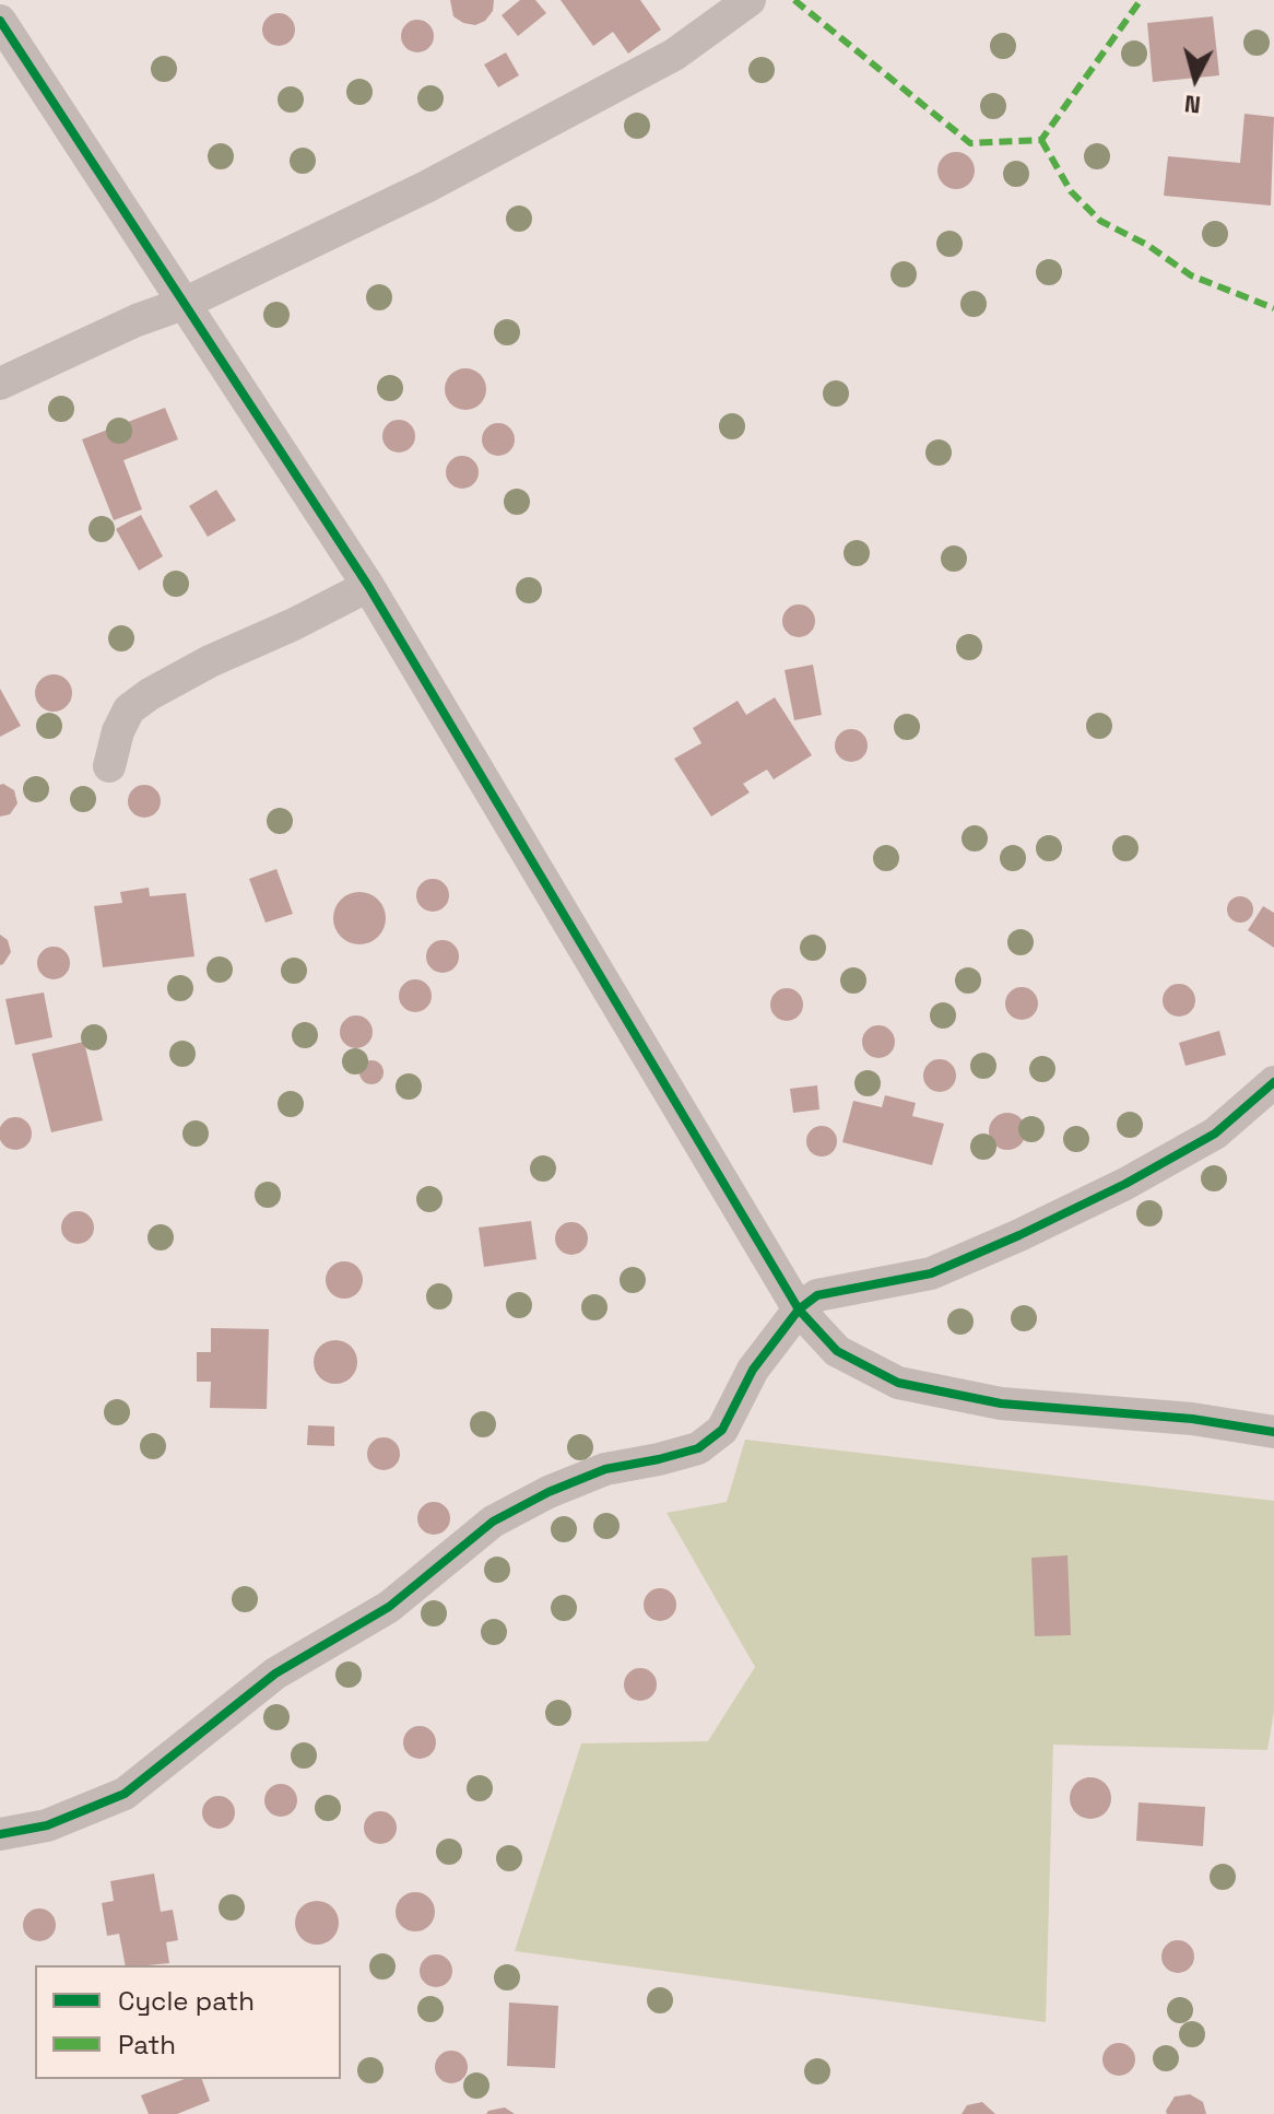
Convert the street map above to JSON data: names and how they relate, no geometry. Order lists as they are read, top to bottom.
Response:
{
  "legend": ["Cycle path", "Path"],
  "north": "bottom"
}
